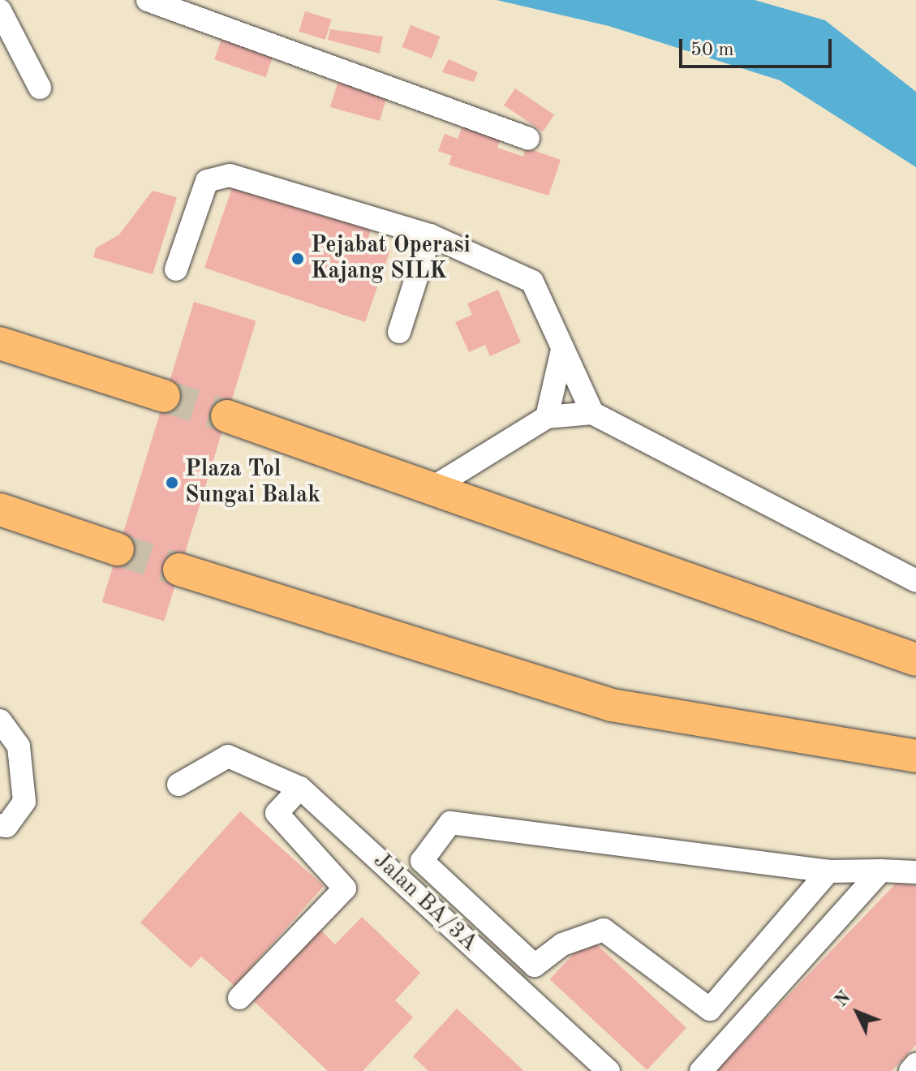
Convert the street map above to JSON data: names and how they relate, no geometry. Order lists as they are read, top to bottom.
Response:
{
  "streets": {
    "street": ["Jalan BA/3A"]
  },
  "places": ["Pejabat Operasi Kajang SILK", "Plaza Tol Sungai Balak"],
  "scale_bar": "50 m",
  "north": "top left"
}
